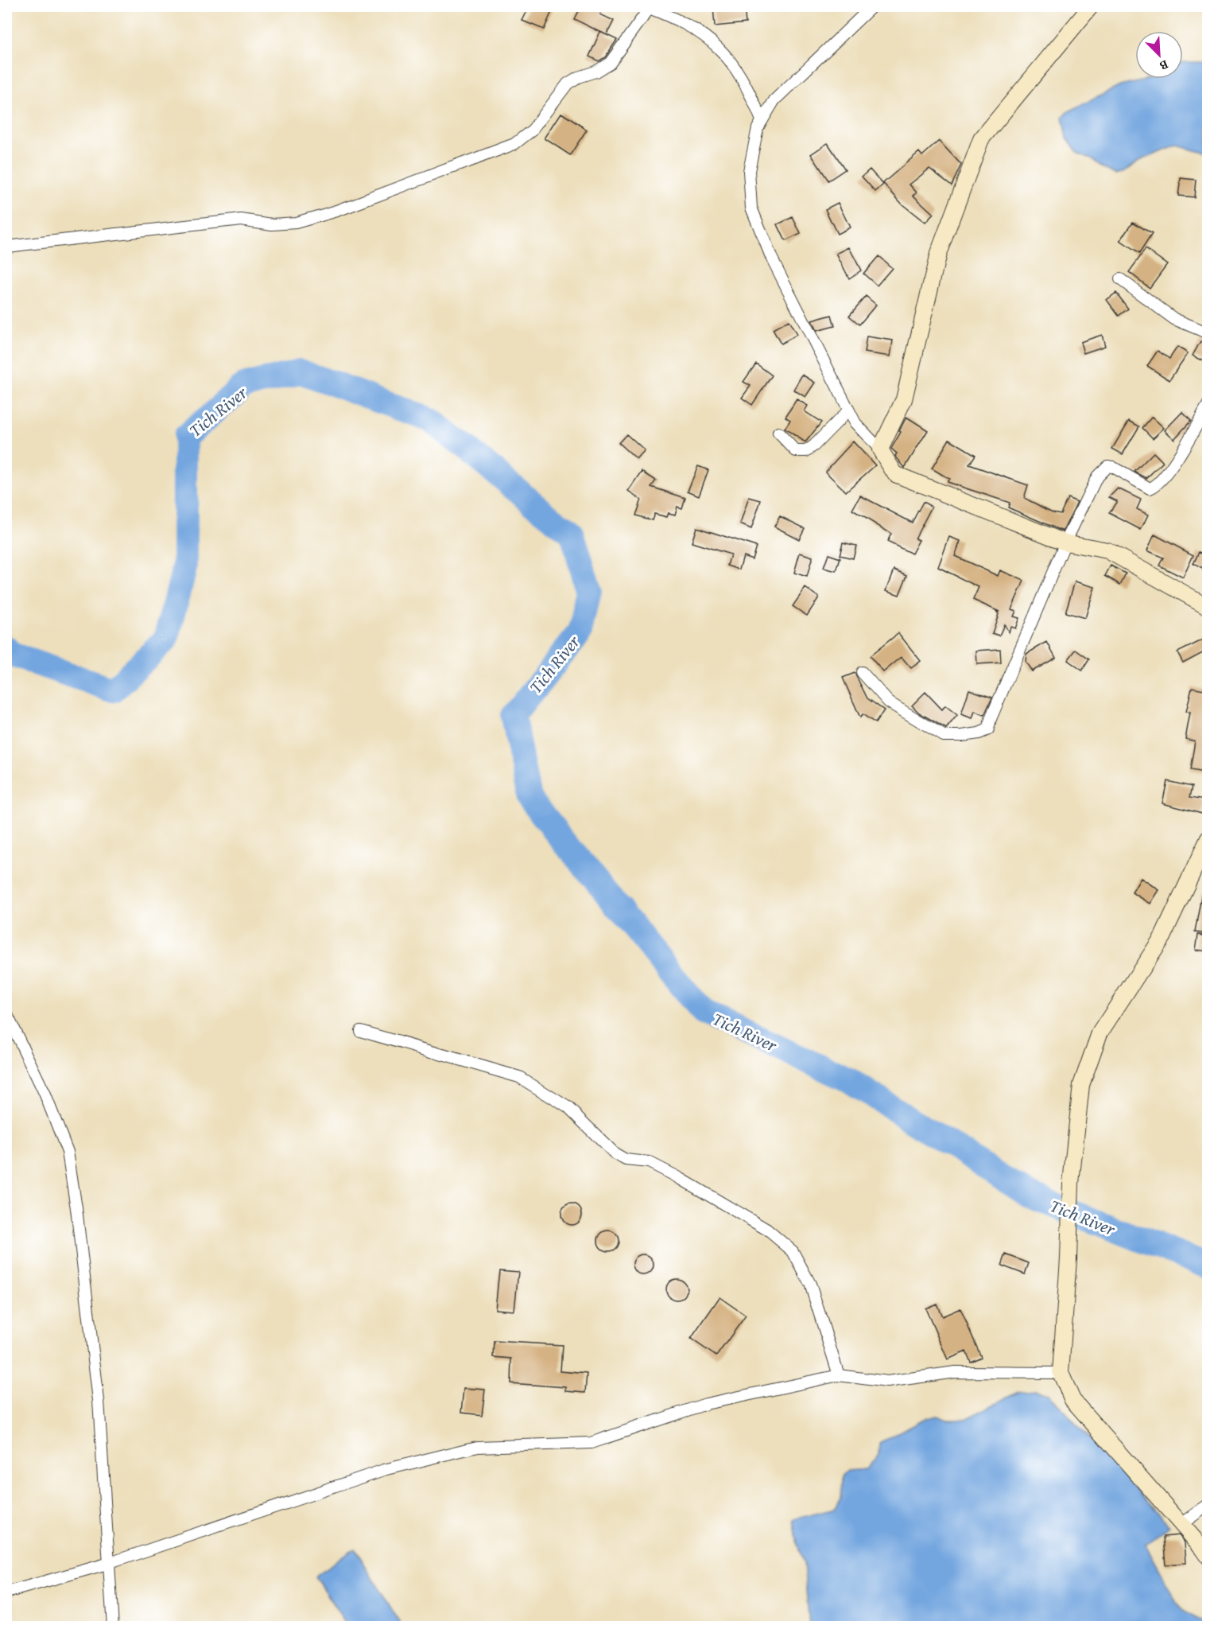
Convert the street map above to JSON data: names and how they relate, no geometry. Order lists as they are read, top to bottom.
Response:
{
  "water": ["Tich River"],
  "north": "bottom right"
}
